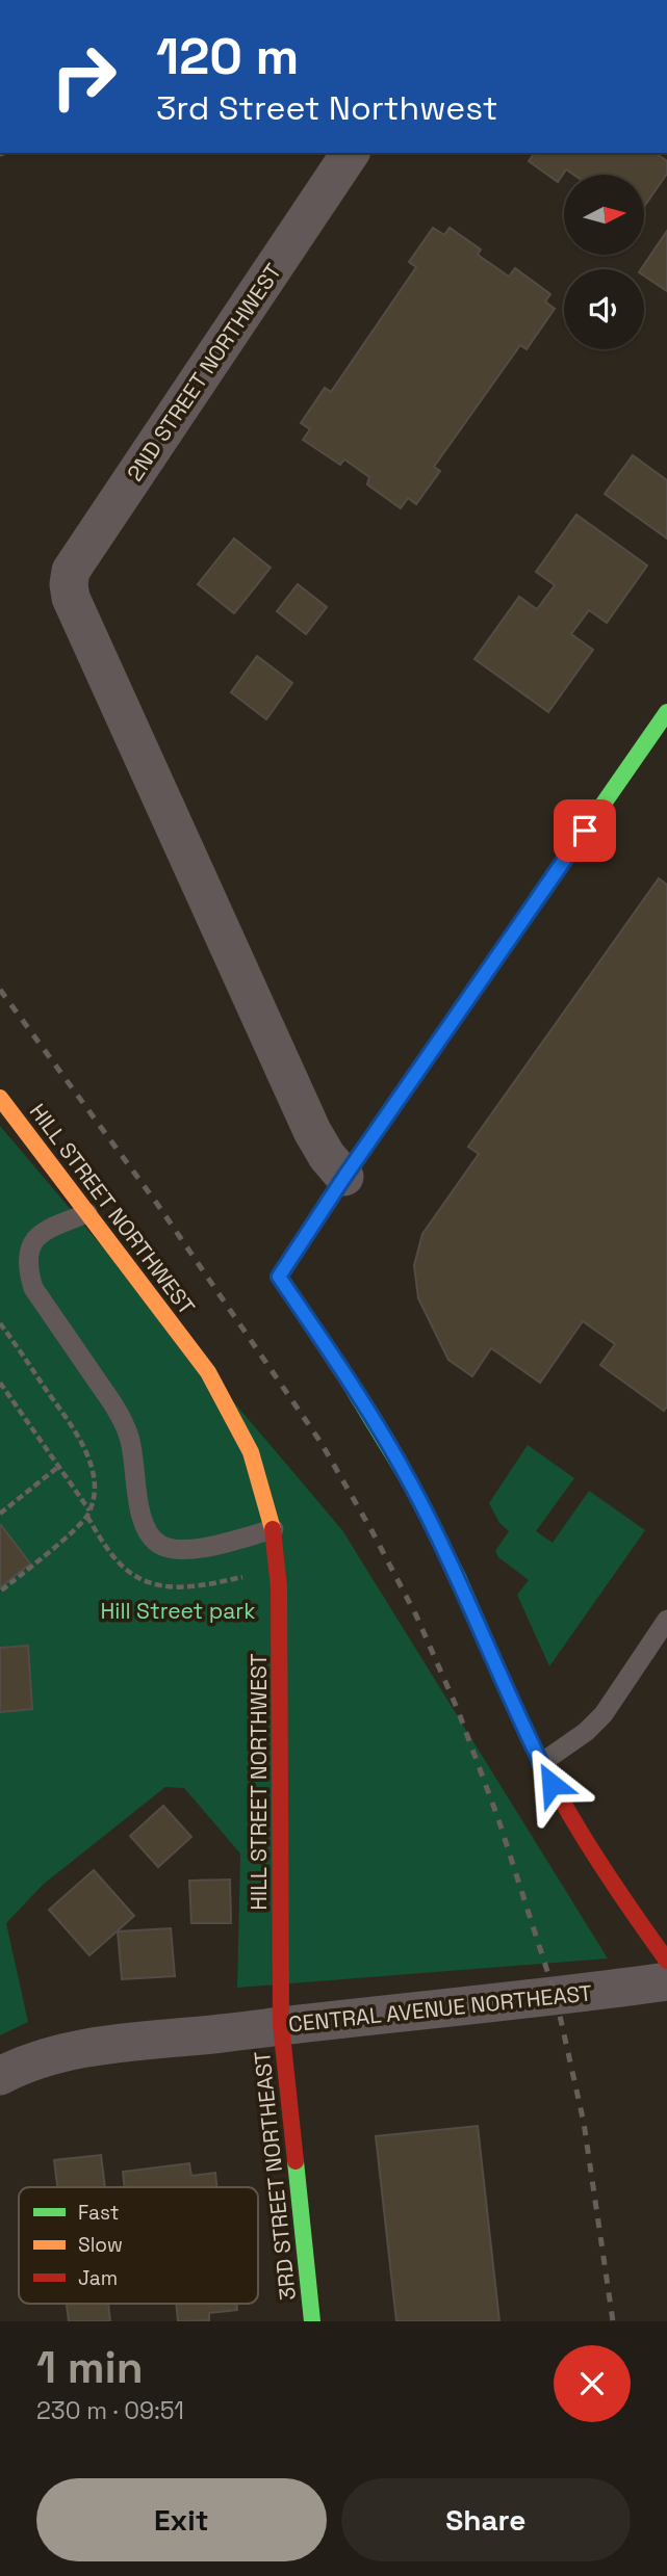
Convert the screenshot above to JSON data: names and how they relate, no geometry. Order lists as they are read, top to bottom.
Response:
{
  "streets": {
    "street": [
      "2ND STREET NORTHWEST",
      "HILL STREET NORTHWEST",
      "CENTRAL AVENUE NORTHEAST",
      "3RD STREET NORTHEAST"
    ]
  },
  "crossings": [
    ["HILL STREET NORTHWEST", "CENTRAL AVENUE NORTHEAST"],
    ["HILL STREET NORTHWEST", "3RD STREET NORTHEAST"],
    ["CENTRAL AVENUE NORTHEAST", "3RD STREET NORTHEAST"]
  ],
  "parks": ["Hill Street park"],
  "legend": ["Fast", "Slow", "Jam"],
  "north": "right",
  "page": {
    "turn": ["120 m", "3rd Street Northwest"],
    "heading": ["1 min", "230 m · 09:51"],
    "buttons": ["Exit", "Share"]
  }
}
